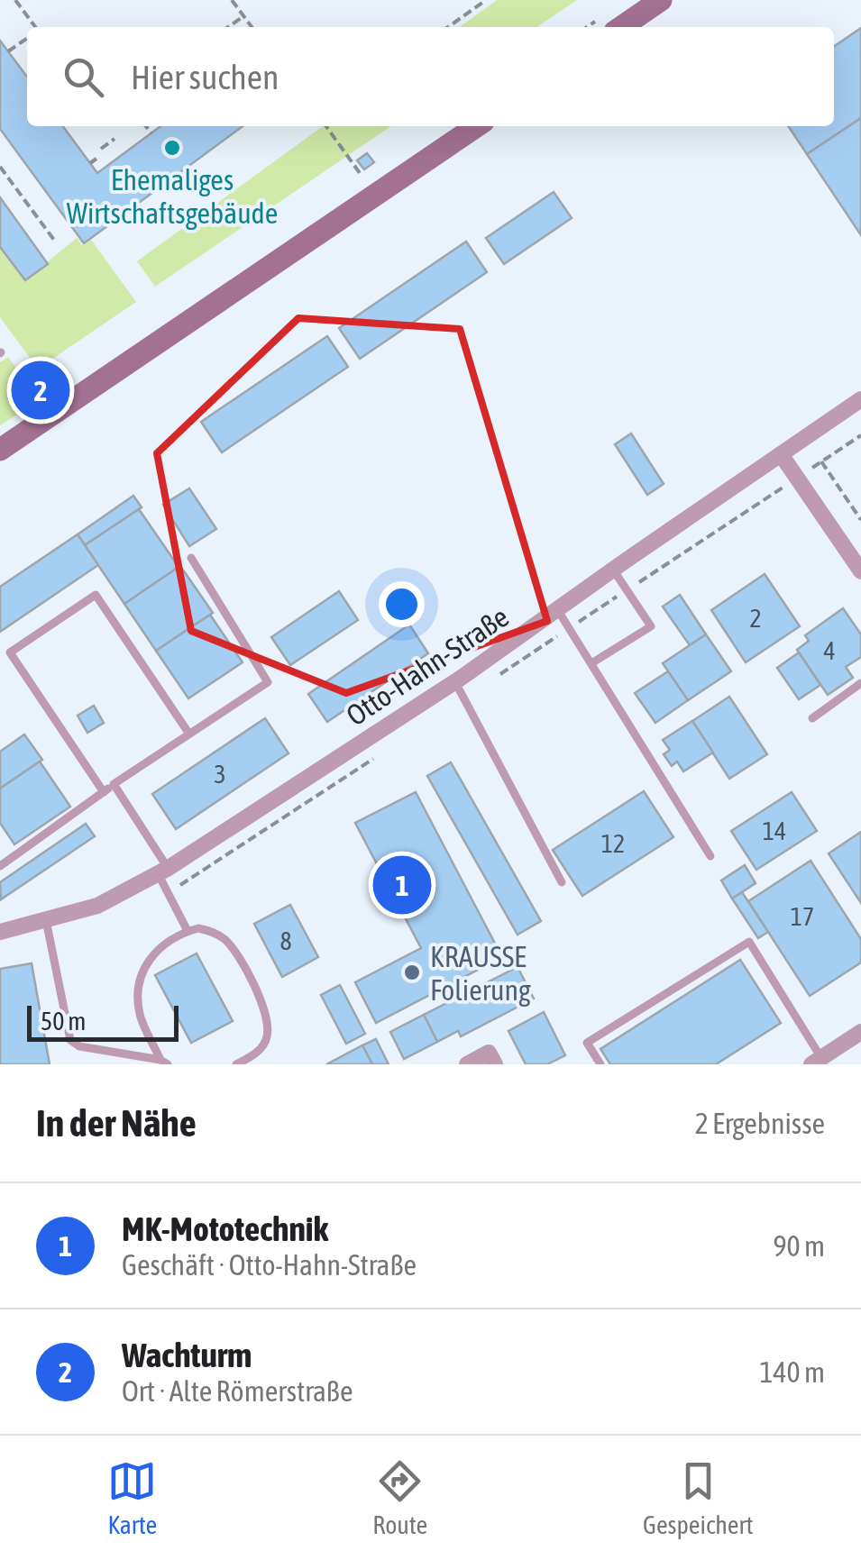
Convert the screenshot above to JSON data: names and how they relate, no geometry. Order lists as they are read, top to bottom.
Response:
{
  "streets": {
    "street": ["Otto-Hahn-Straße"]
  },
  "places": ["Ehemaliges Wirtschaftsgebäude", "KRAUSSE Folierung"],
  "house_numbers": [
    "2",
    "4",
    "3",
    "14",
    "12",
    "17",
    "8"
  ],
  "scale_bar": "50 m",
  "page": {
    "search": "Hier suchen",
    "pins": ["2", "1"],
    "scale": "50 m",
    "heading": ["In der Nähe", "2 Ergebnisse"],
    "list": [
      {
        "mark": "1",
        "name": "MK-Mototechnik",
        "note": "Geschäft · Otto-Hahn-Straße",
        "value": "90 m"
      },
      {
        "mark": "2",
        "name": "Wachturm",
        "note": "Ort · Alte Römerstraße",
        "value": "140 m"
      }
    ],
    "nav": ["Karte", "Route", "Gespeichert"]
  }
}
